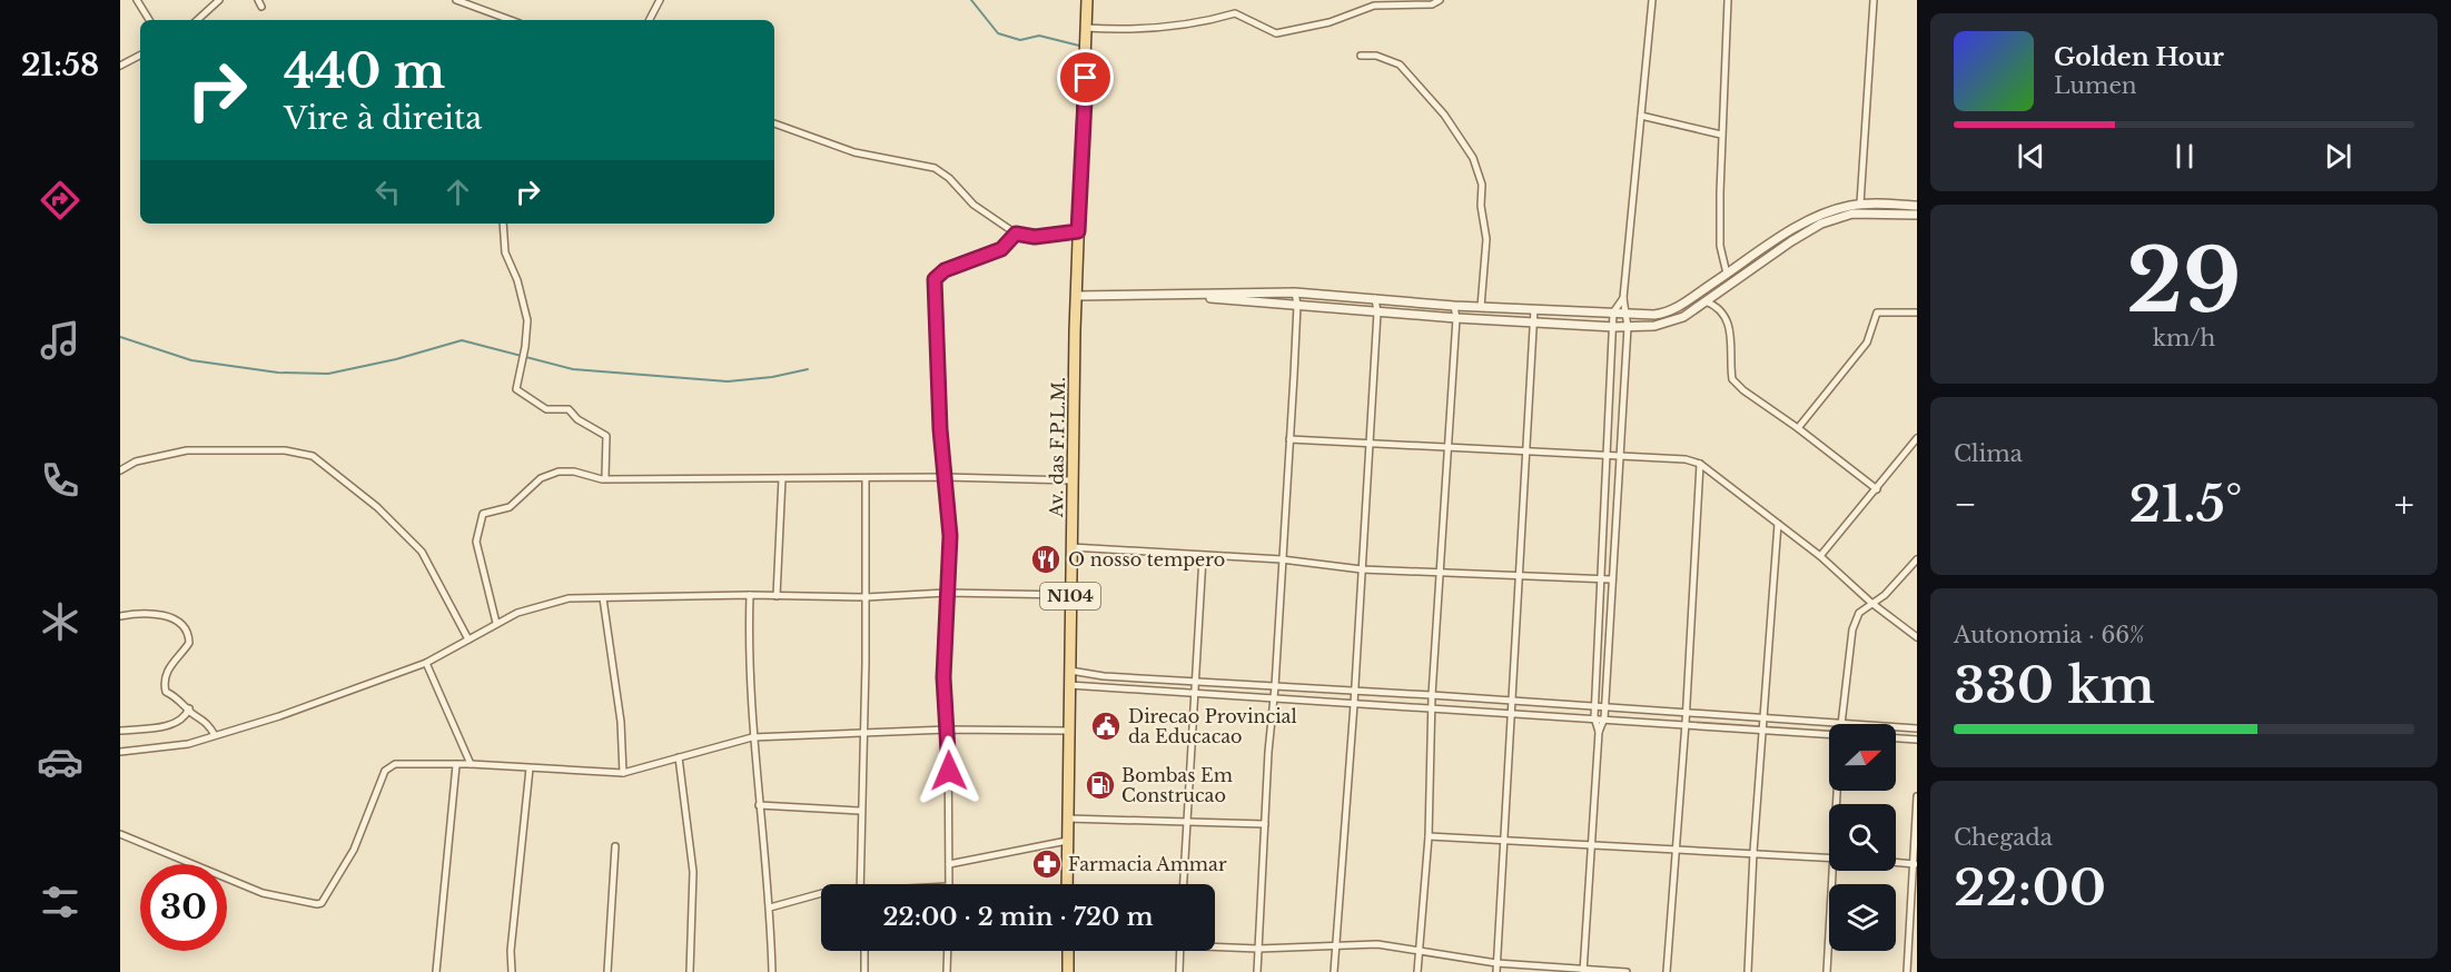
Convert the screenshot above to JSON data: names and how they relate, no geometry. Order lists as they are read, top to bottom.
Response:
{
  "streets": {
    "main road": ["Av. das F.P.L.M.", "N104"]
  },
  "places": {
    "restaurant": ["O nosso tempero"],
    "public building": ["Direcao Provincial da Educacao"],
    "fuel station": ["Bombas Em Construcao"],
    "pharmacy": ["Farmacia Ammar"]
  },
  "north": "right",
  "page": {
    "tabs": "21:58",
    "turn": ["440 m", "Vire à direita"],
    "song": ["Golden Hour", "Lumen"],
    "tile": [
      ["29", "km/h"],
      "Clima",
      ["Autonomia · 66%", "330 km"],
      ["Chegada", "22:00"]
    ],
    "heat": ["−", "21.5°", "+"],
    "limit": "30",
    "trip": "22:00 · 2 min · 720 m"
  }
}
